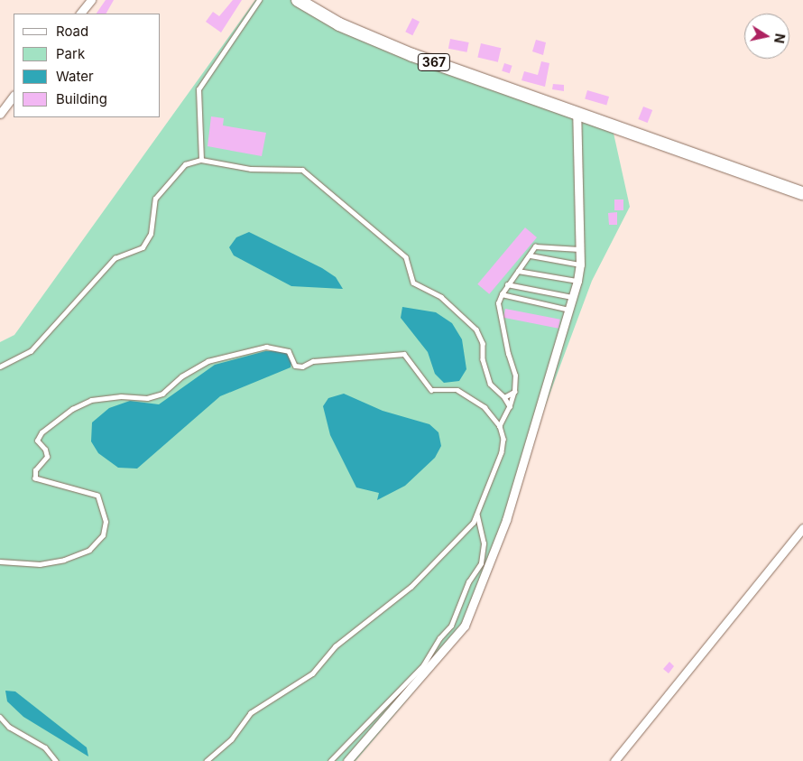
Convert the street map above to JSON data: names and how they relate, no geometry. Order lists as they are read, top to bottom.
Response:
{
  "streets": {
    "main road": ["367"]
  },
  "legend": [
    "Road",
    "Park",
    "Water",
    "Building"
  ],
  "north": "right"
}
